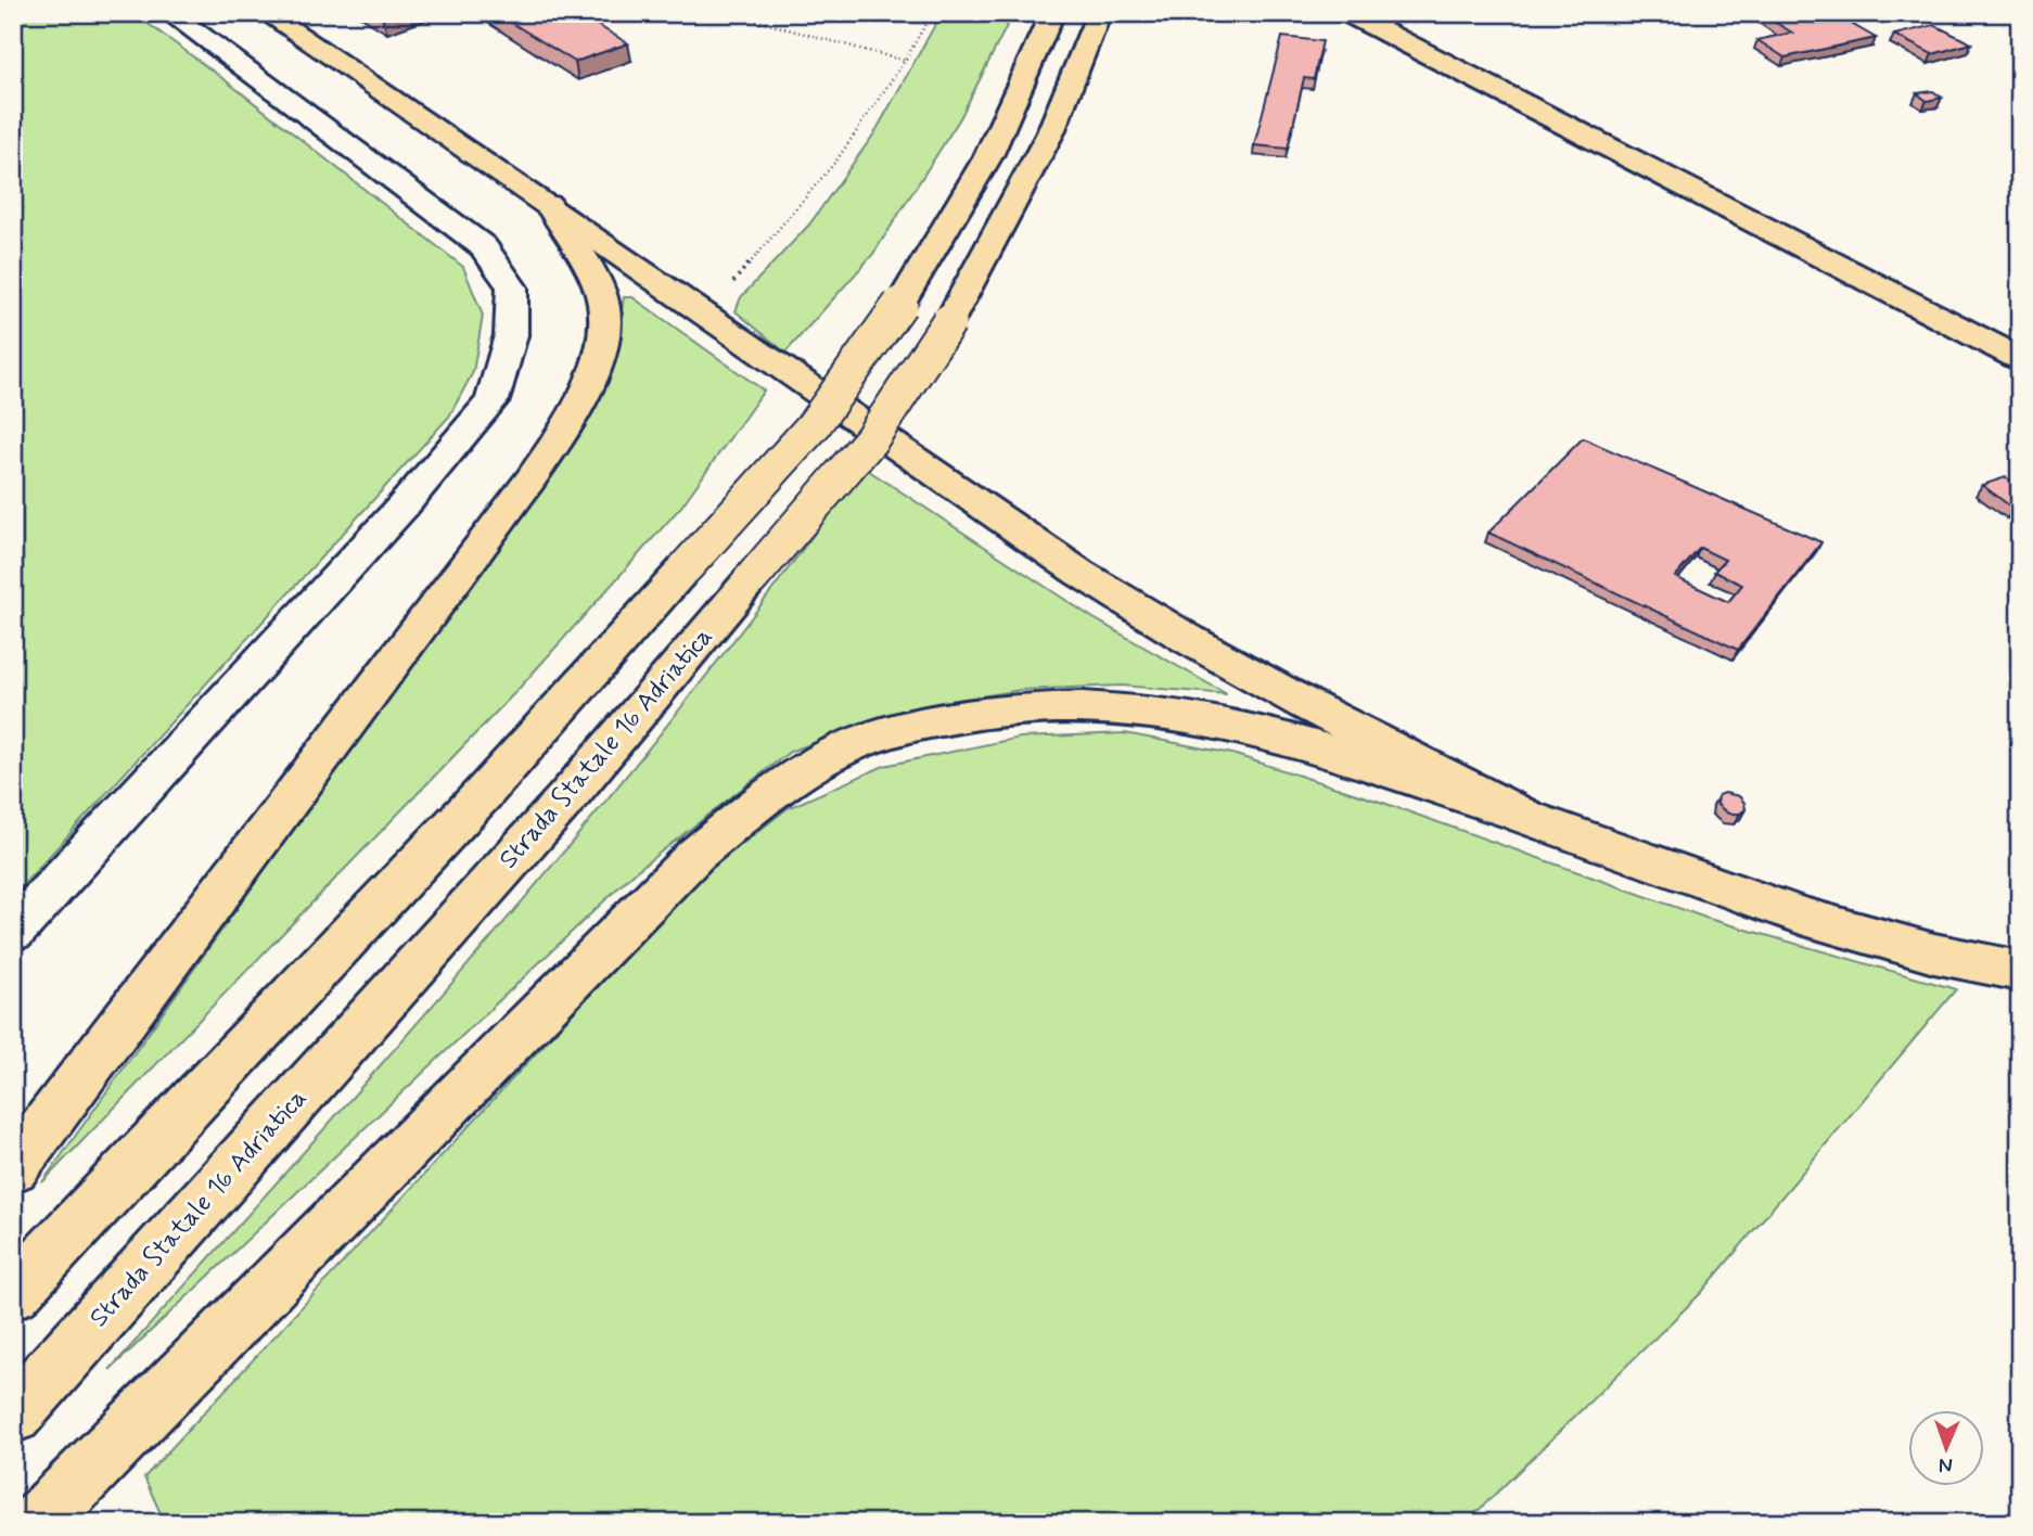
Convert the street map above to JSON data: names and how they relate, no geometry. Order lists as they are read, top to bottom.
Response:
{
  "streets": {
    "main road": ["Strada Statale 16 Adriatica"]
  },
  "north": "bottom"
}
